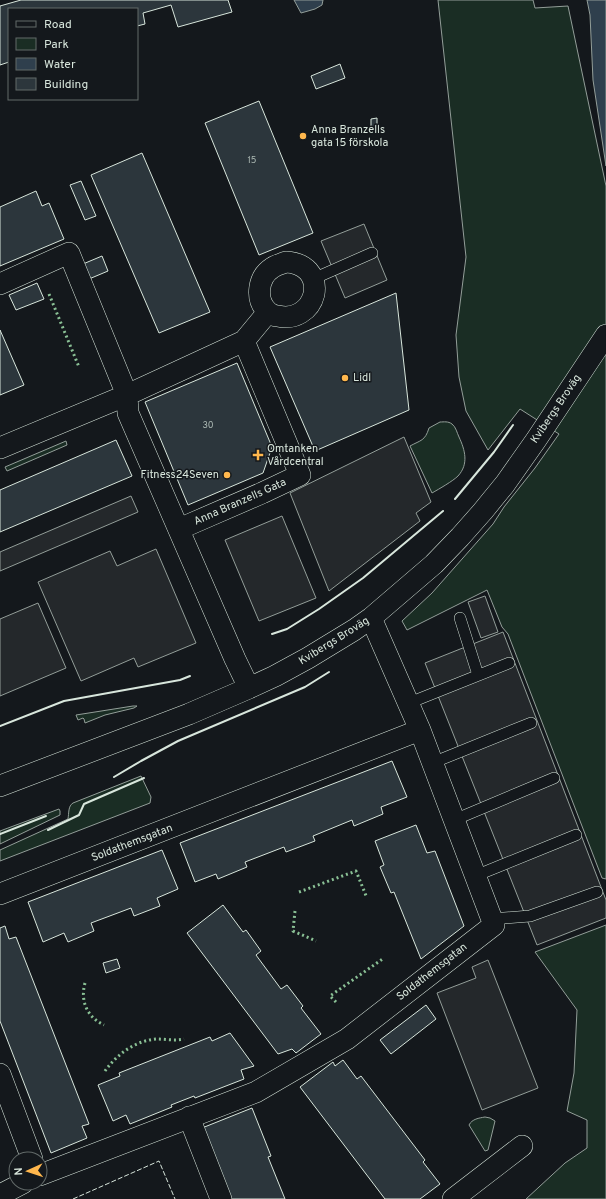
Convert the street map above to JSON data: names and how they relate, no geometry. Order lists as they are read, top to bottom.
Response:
{
  "streets": {
    "street": ["Kvibergs Broväg", "Anna Branzells Gata", "Soldathemsgatan"]
  },
  "places": {
    "other": ["Anna Branzells gata 15 förskola", "Lidl", "Fitness24Seven"],
    "health": ["Omtanken Vårdcentral"]
  },
  "house_numbers": ["15", "30"],
  "legend": [
    "Road",
    "Park",
    "Water",
    "Building"
  ],
  "north": "left"
}
